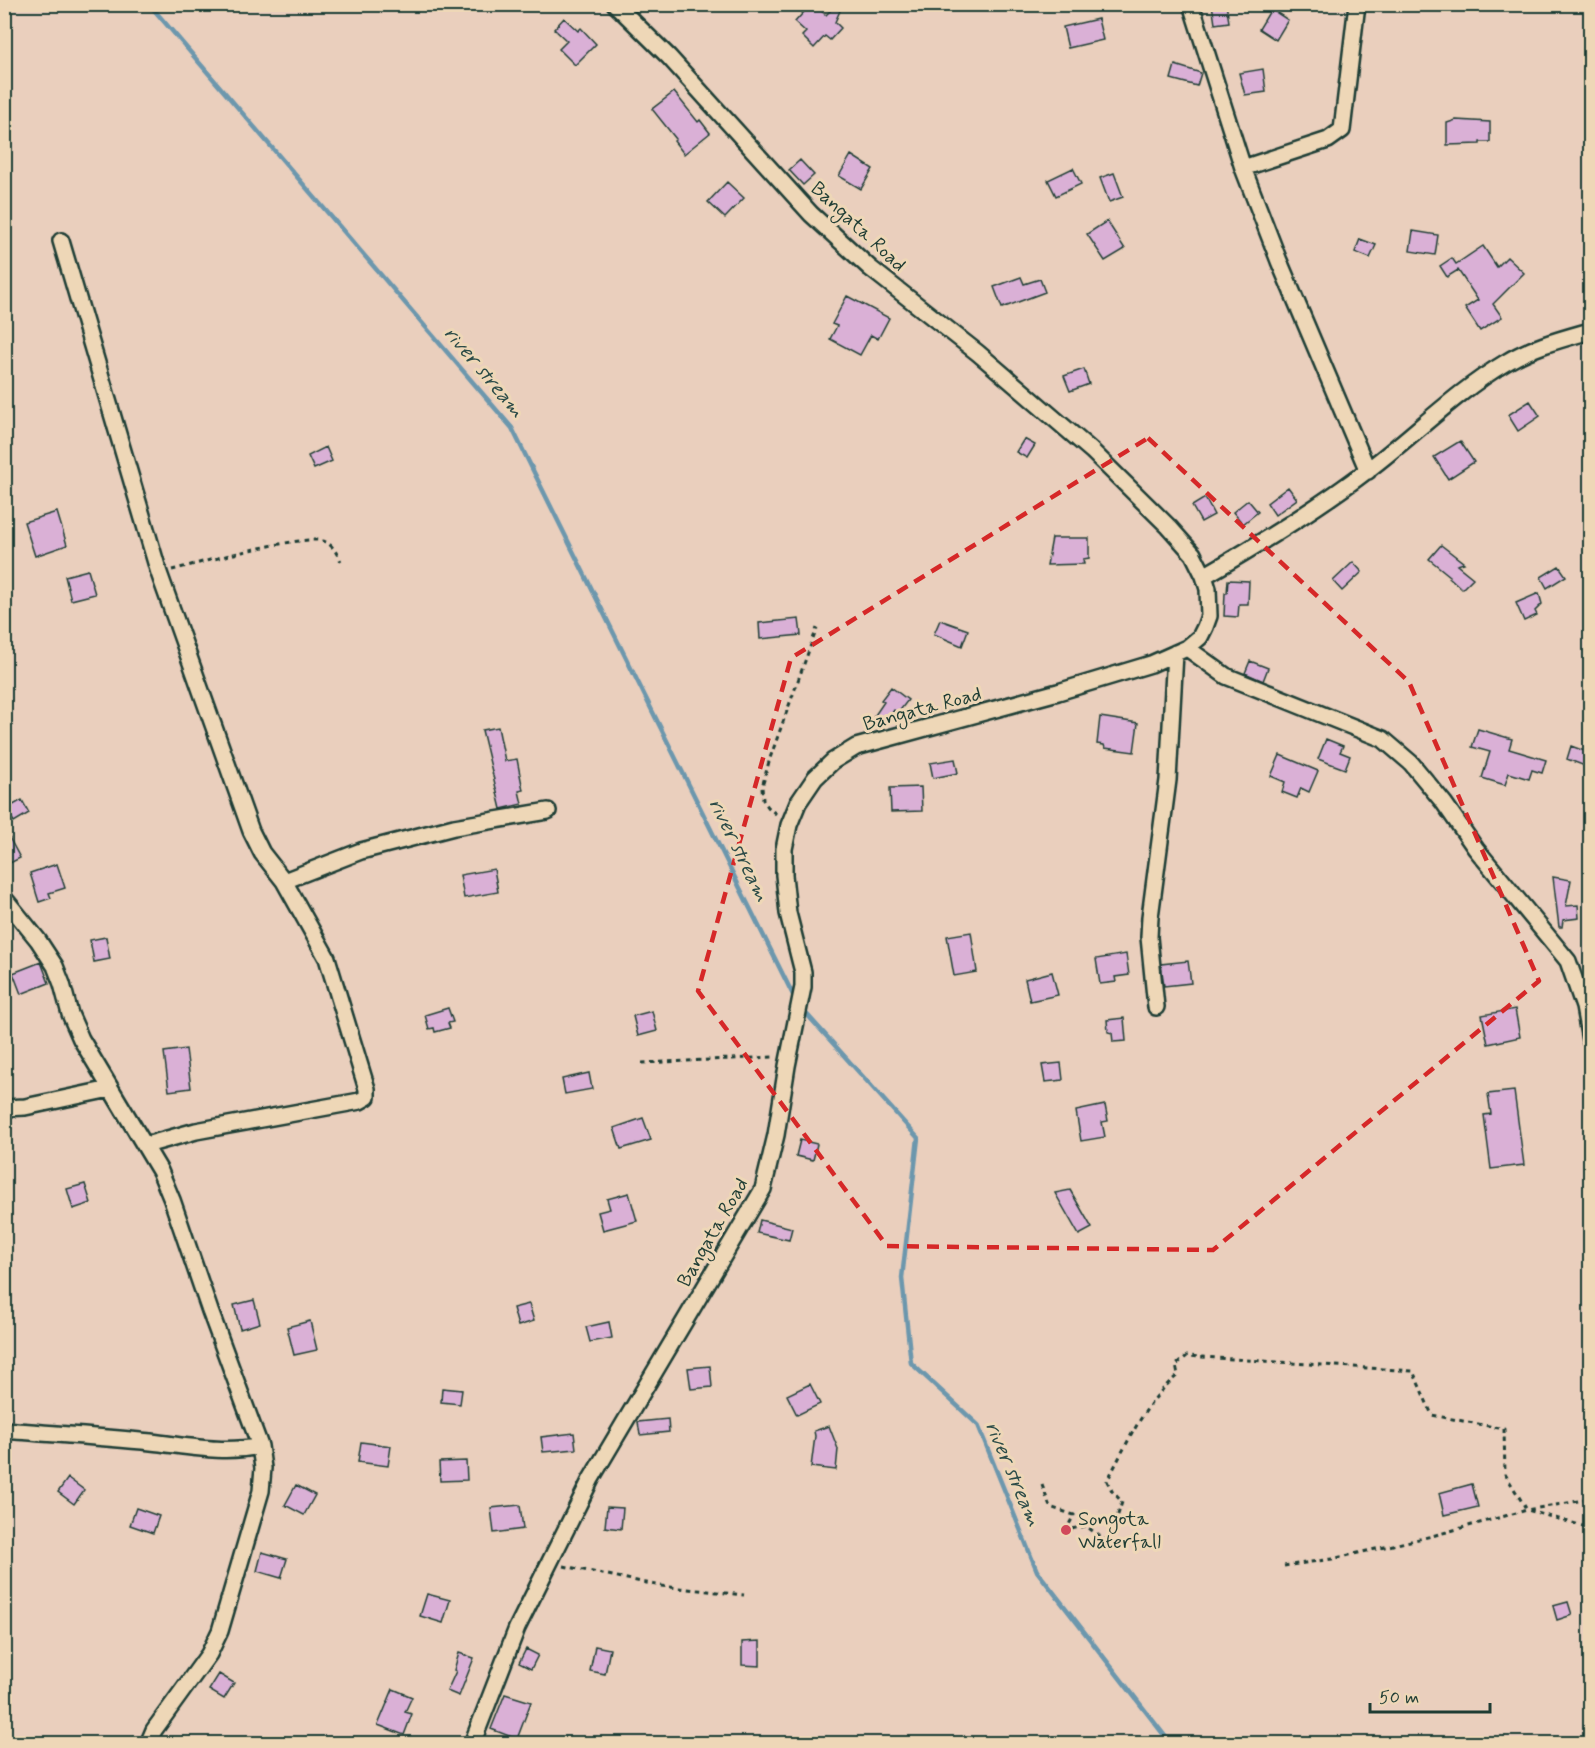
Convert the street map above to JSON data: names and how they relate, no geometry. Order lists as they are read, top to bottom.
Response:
{
  "streets": {
    "street": ["Bangata Road"]
  },
  "water": ["river stream"],
  "places": ["Songota Waterfall"],
  "scale_bar": "50 m"
}
